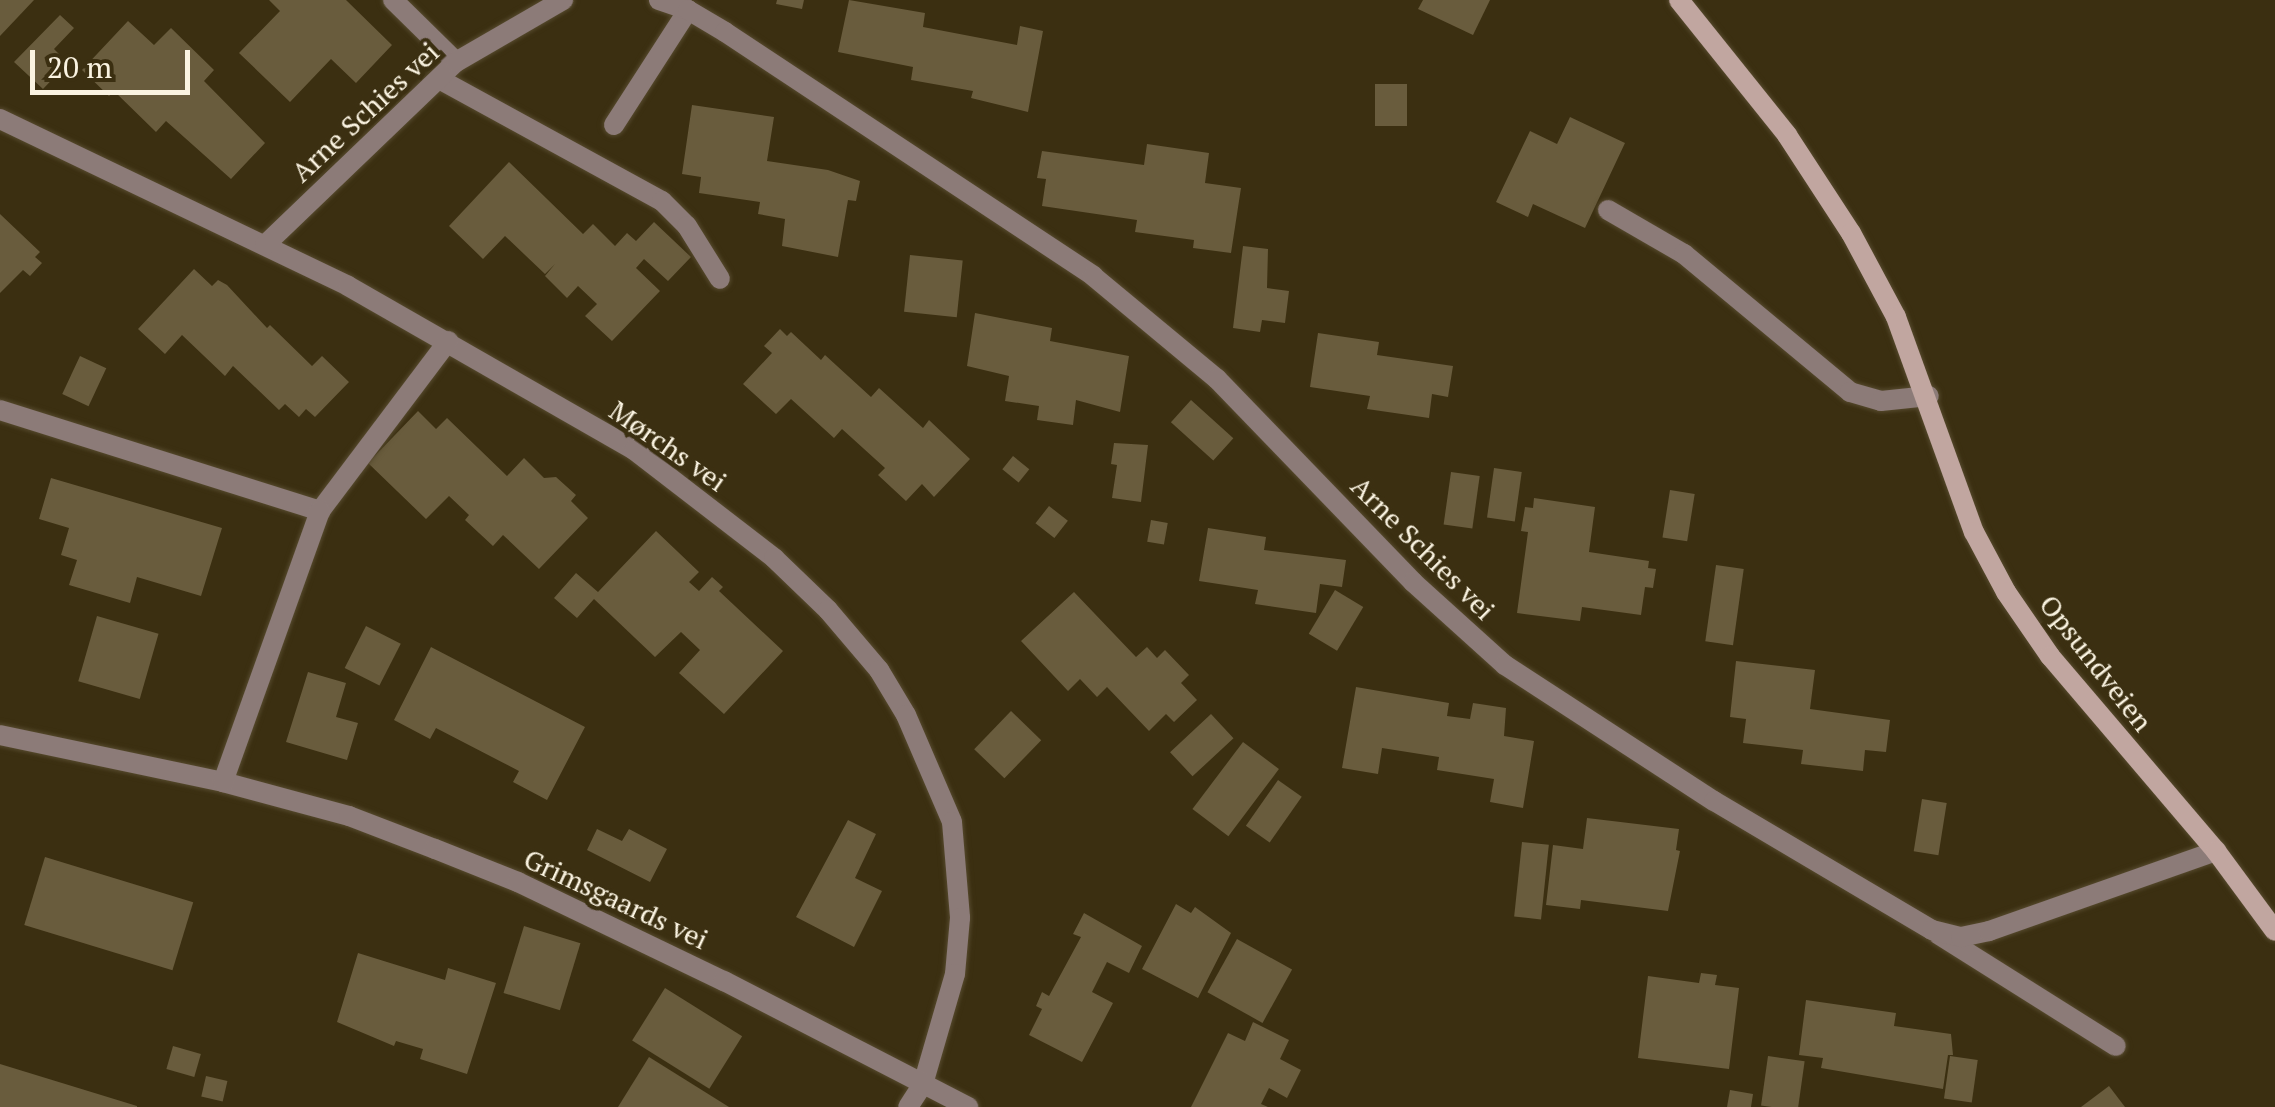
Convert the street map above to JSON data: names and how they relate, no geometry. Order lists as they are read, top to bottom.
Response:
{
  "streets": {
    "street": [
      "Arne Schies vei",
      "Mørchs vei",
      "Opsundveien",
      "Grimsgaards vei"
    ]
  },
  "crossings": [
    ["Arne Schies vei", "Mørchs vei"],
    ["Arne Schies vei", "Opsundveien"],
    ["Mørchs vei", "Grimsgaards vei"]
  ],
  "scale_bar": "20 m"
}
